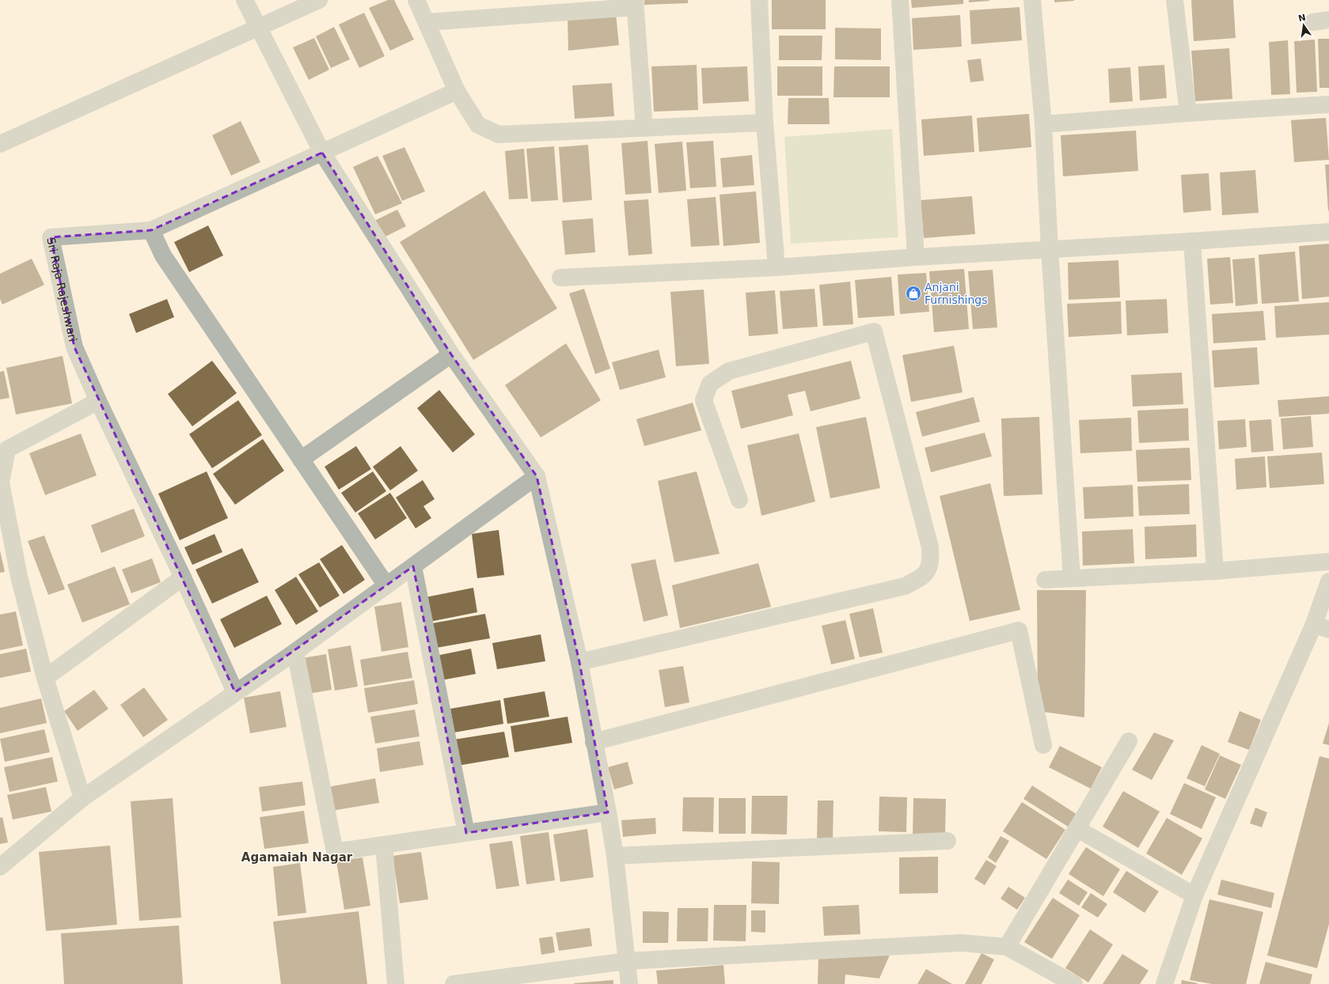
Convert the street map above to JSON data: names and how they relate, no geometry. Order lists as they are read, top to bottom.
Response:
{
  "streets": {
    "street": ["Sri Raja Rajeshwari"]
  },
  "districts": ["Agamaiah Nagar"],
  "places": {
    "shop": ["Anjani Furnishings"]
  },
  "north": "top"
}
